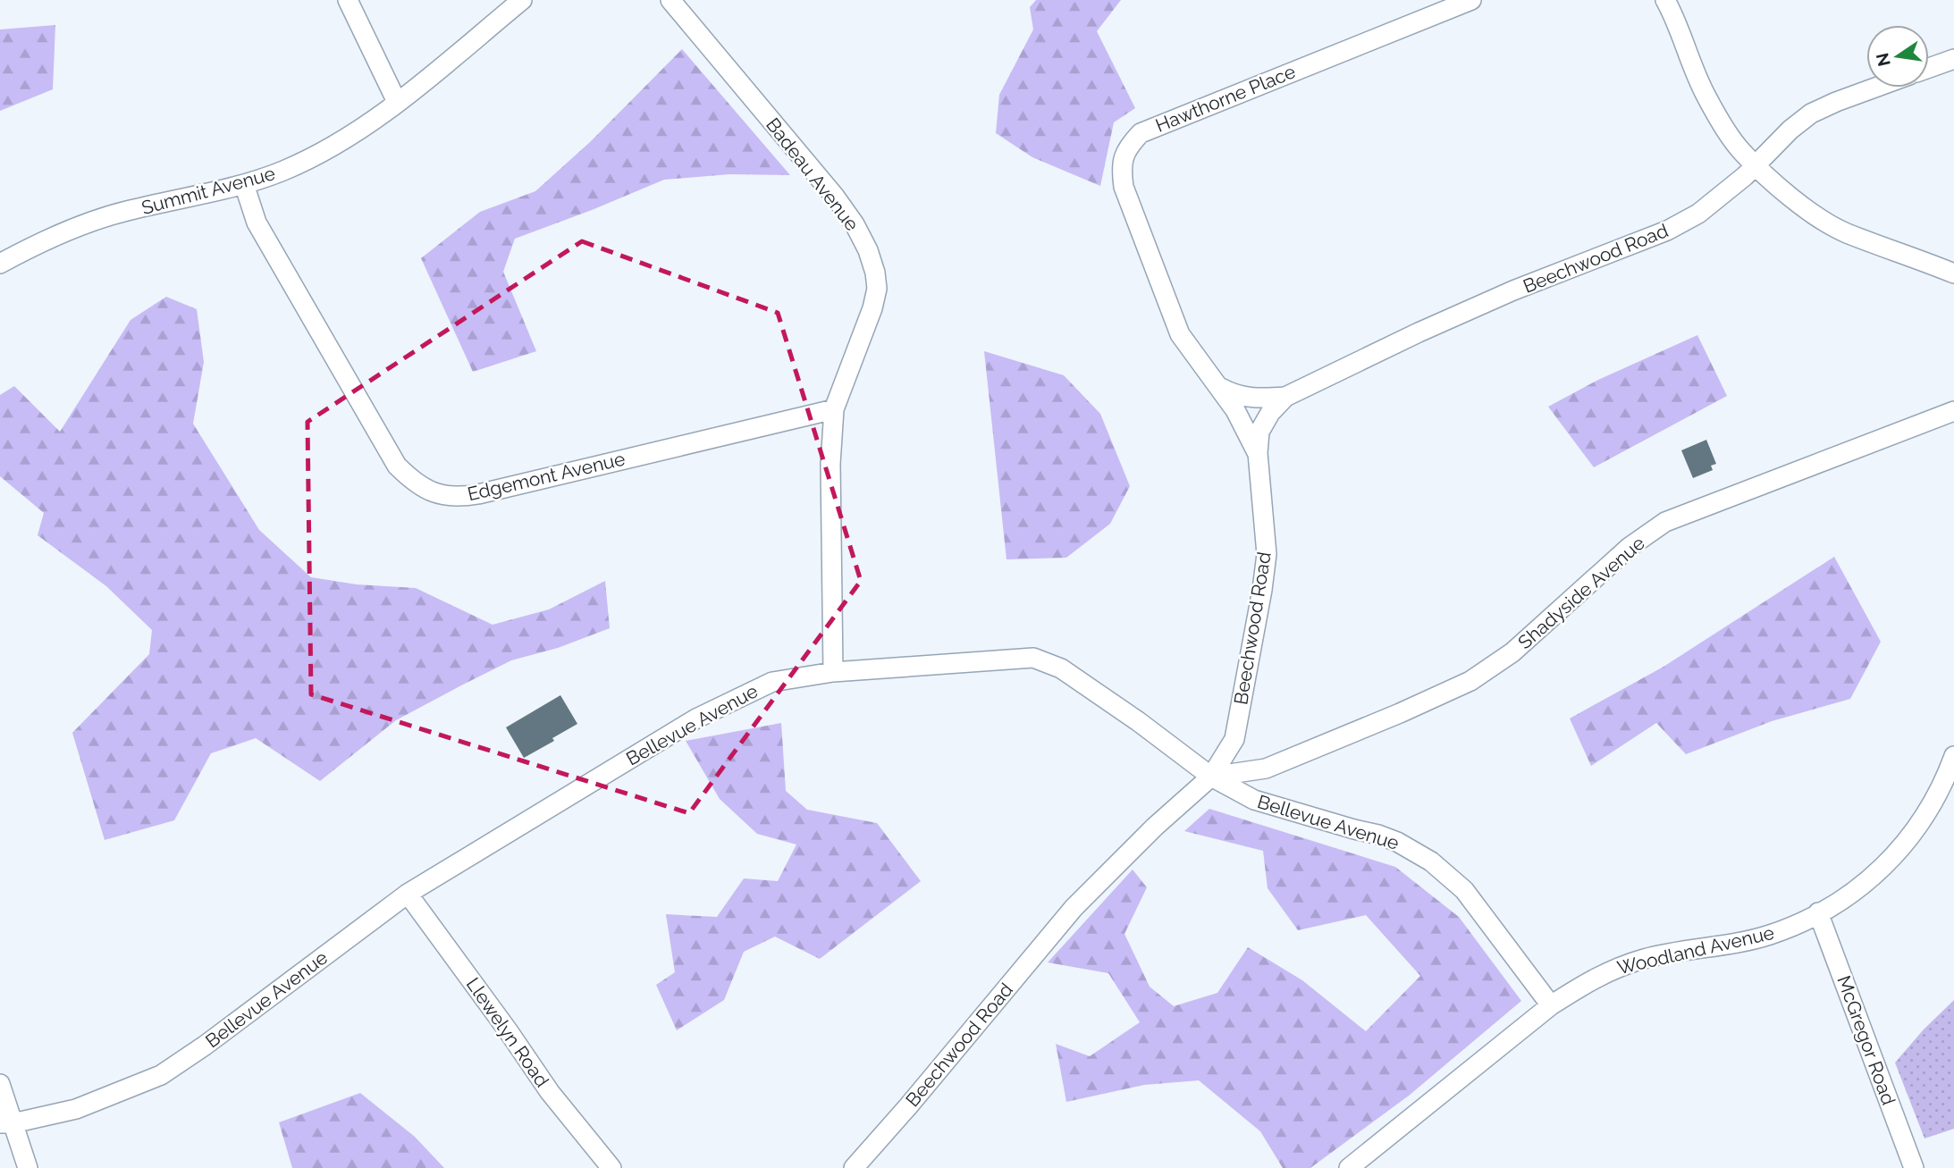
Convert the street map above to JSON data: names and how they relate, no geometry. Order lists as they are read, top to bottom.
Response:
{
  "streets": {
    "street": [
      "Hawthorne Place",
      "Badeau Avenue",
      "Summit Avenue",
      "Beechwood Road",
      "Edgemont Avenue",
      "Shadyside Avenue",
      "Bellevue Avenue",
      "Woodland Avenue",
      "Llewelyn Road",
      "McGregor Road"
    ]
  },
  "crossings": [
    ["Hawthorne Place", "Beechwood Road"],
    ["Badeau Avenue", "Edgemont Avenue"],
    ["Badeau Avenue", "Bellevue Avenue"],
    ["Summit Avenue", "Edgemont Avenue"],
    ["Beechwood Road", "Shadyside Avenue"],
    ["Beechwood Road", "Bellevue Avenue"],
    ["Shadyside Avenue", "Bellevue Avenue"],
    ["Bellevue Avenue", "Woodland Avenue"],
    ["Bellevue Avenue", "Llewelyn Road"],
    ["Woodland Avenue", "McGregor Road"]
  ],
  "north": "left"
}
